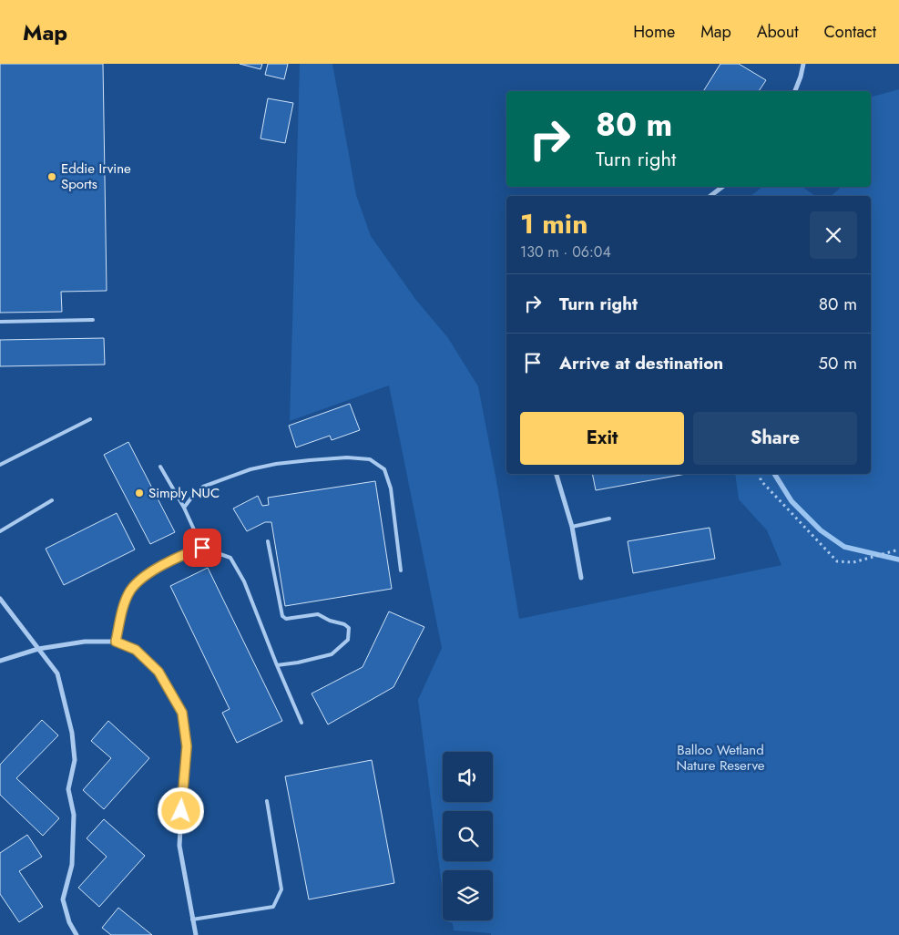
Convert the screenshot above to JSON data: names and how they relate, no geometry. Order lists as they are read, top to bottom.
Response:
{
  "parks": ["Balloo Wetland Nature Reserve"],
  "places": ["Eddie Irvine Sports", "Simply NUC"],
  "page": {
    "header": "Map",
    "nav": [
      "Home",
      "Map",
      "About",
      "Contact"
    ],
    "turn": ["80 m", "Turn right"],
    "heading": ["1 min", "130 m · 06:04"],
    "list": [
      {
        "name": "Turn right",
        "value": "80 m"
      },
      {
        "name": "Arrive at destination",
        "value": "50 m"
      }
    ],
    "buttons": ["Exit", "Share"]
  }
}
